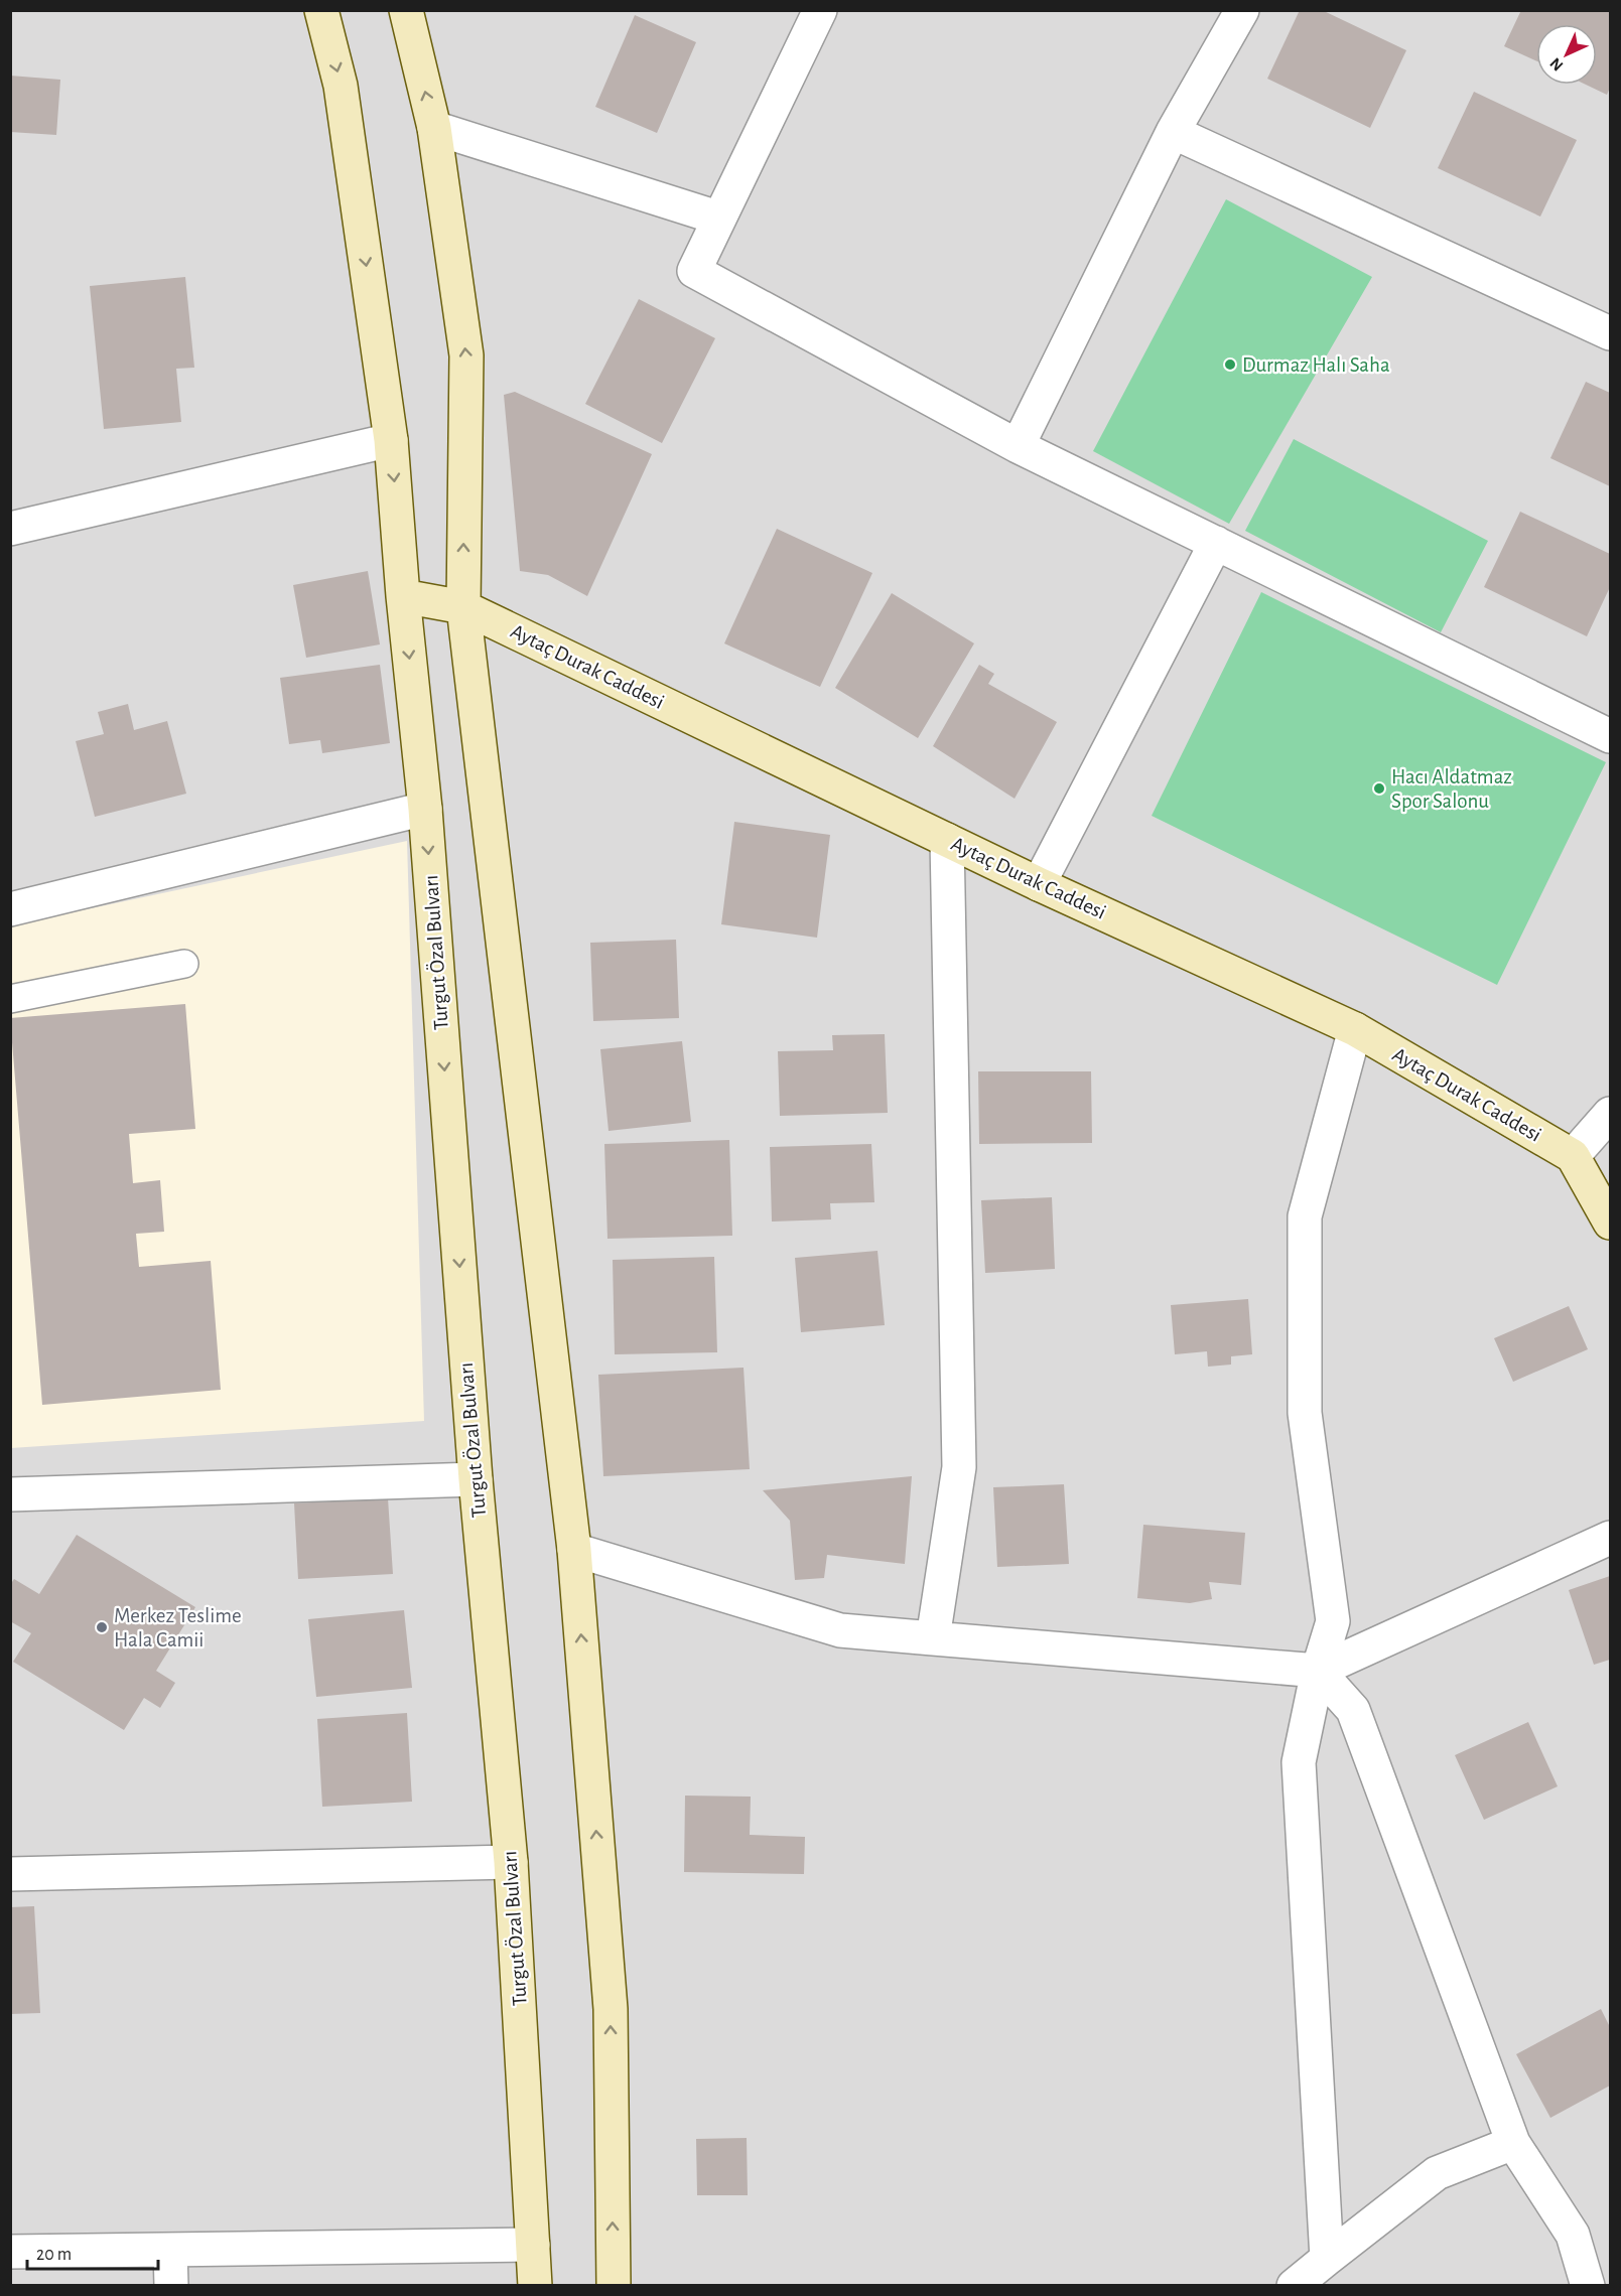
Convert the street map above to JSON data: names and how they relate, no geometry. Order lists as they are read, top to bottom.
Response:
{
  "streets": {
    "main road": ["Aytaç Durak Caddesi", "Turgut Özal Bulvarı"]
  },
  "crossings": [
    ["Aytaç Durak Caddesi", "Turgut Özal Bulvarı"]
  ],
  "places": ["Durmaz Halı Saha", "Hacı Aldatmaz Spor Salonu", "Merkez Teslime Hala Camii"],
  "scale_bar": "20 m",
  "north": "bottom left"
}
